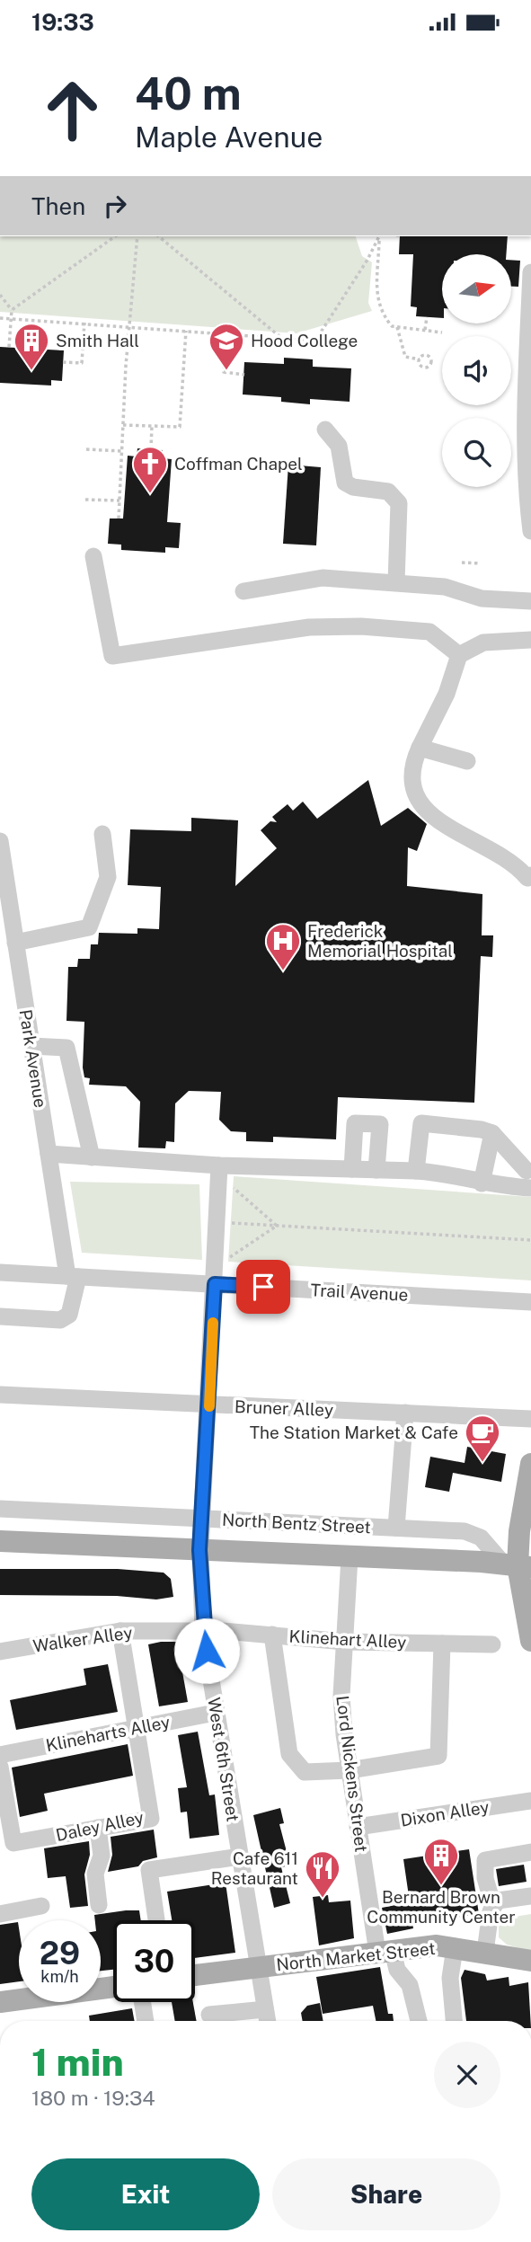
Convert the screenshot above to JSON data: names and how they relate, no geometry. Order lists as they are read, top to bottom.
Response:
{
  "streets": {
    "main road": ["North Bentz Street", "North Market Street"],
    "street": [
      "Park Avenue",
      "Trail Avenue",
      "Bruner Alley",
      "Walker Alley",
      "Klinehart Alley",
      "Klineharts Alley",
      "West 6th Street",
      "Lord Nickens Street",
      "Dixon Alley",
      "Daley Alley"
    ]
  },
  "crossings": [
    ["Park Avenue", "Trail Avenue"],
    ["Trail Avenue", "West 6th Street"],
    ["Bruner Alley", "West 6th Street"],
    ["North Bentz Street", "West 6th Street"],
    ["North Bentz Street", "Lord Nickens Street"],
    ["Walker Alley", "Klinehart Alley"],
    ["Walker Alley", "West 6th Street"],
    ["Walker Alley", "Daley Alley"],
    ["Klinehart Alley", "West 6th Street"],
    ["Klinehart Alley", "Lord Nickens Street"],
    ["Klineharts Alley", "West 6th Street"],
    ["Klineharts Alley", "Daley Alley"],
    ["West 6th Street", "North Market Street"],
    ["Lord Nickens Street", "Dixon Alley"],
    ["Lord Nickens Street", "North Market Street"]
  ],
  "places": {
    "building": ["Smith Hall", "Bernard Brown Community Center"],
    "school or university": ["Hood College"],
    "church": ["Coffman Chapel"],
    "hospital": ["Frederick Memorial Hospital"],
    "cafe": ["The Station Market & Cafe"],
    "restaurant": ["Cafe 611 Restaurant"]
  },
  "north": "right",
  "page": {
    "status": "19:33",
    "turn": ["40 m", "Maple Avenue"],
    "then": "Then",
    "speed": "29 km/h",
    "limit": "30",
    "heading": ["1 min", "180 m · 19:34"],
    "buttons": ["Exit", "Share"]
  }
}
